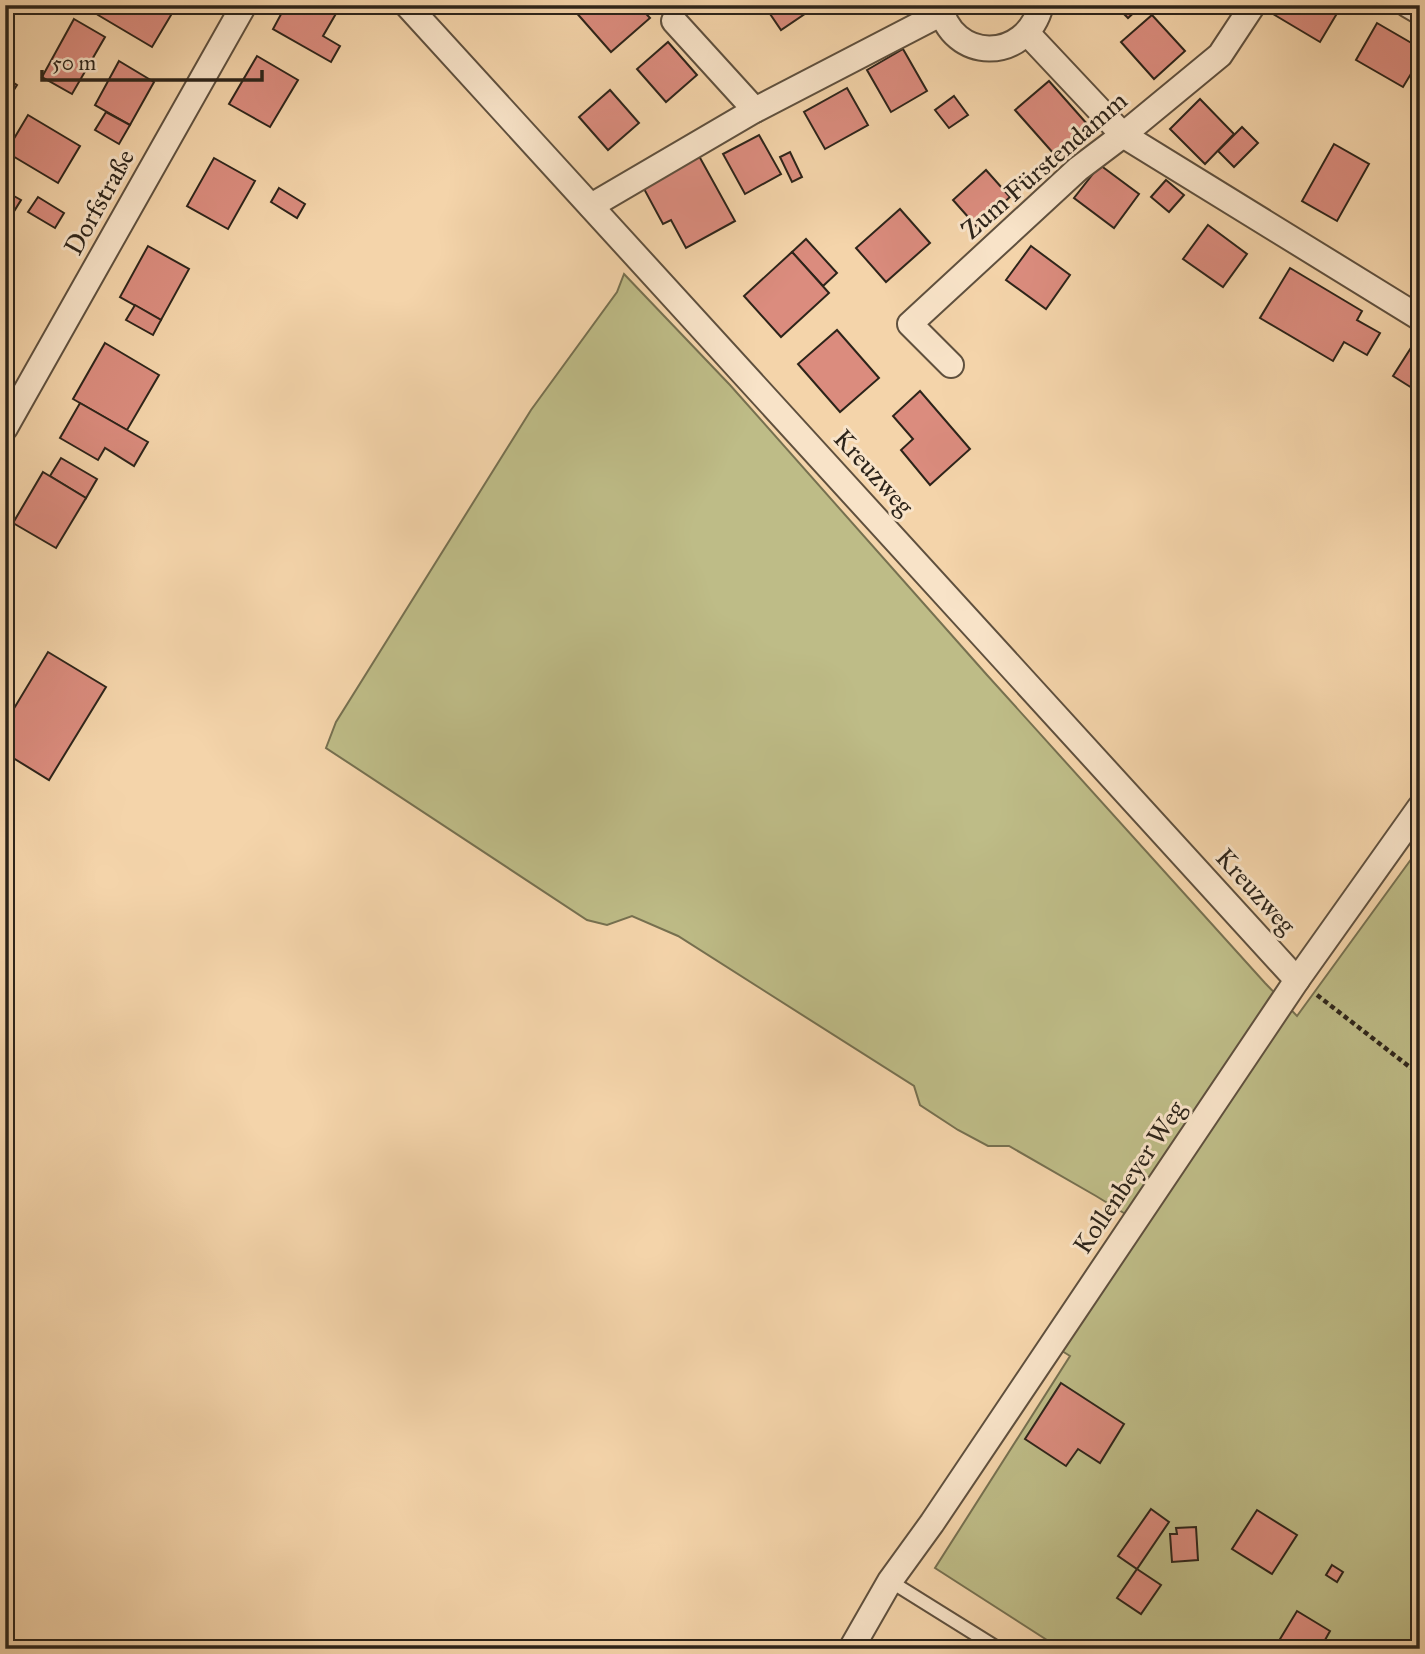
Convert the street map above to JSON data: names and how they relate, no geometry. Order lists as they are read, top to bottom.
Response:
{
  "streets": {
    "street": [
      "Zum Fürstendamm",
      "Dorfstraße",
      "Kreuzweg",
      "Kollenbeyer Weg"
    ]
  },
  "crossings": [
    ["Kreuzweg", "Kollenbeyer Weg"]
  ],
  "scale_bar": "50 m"
}
